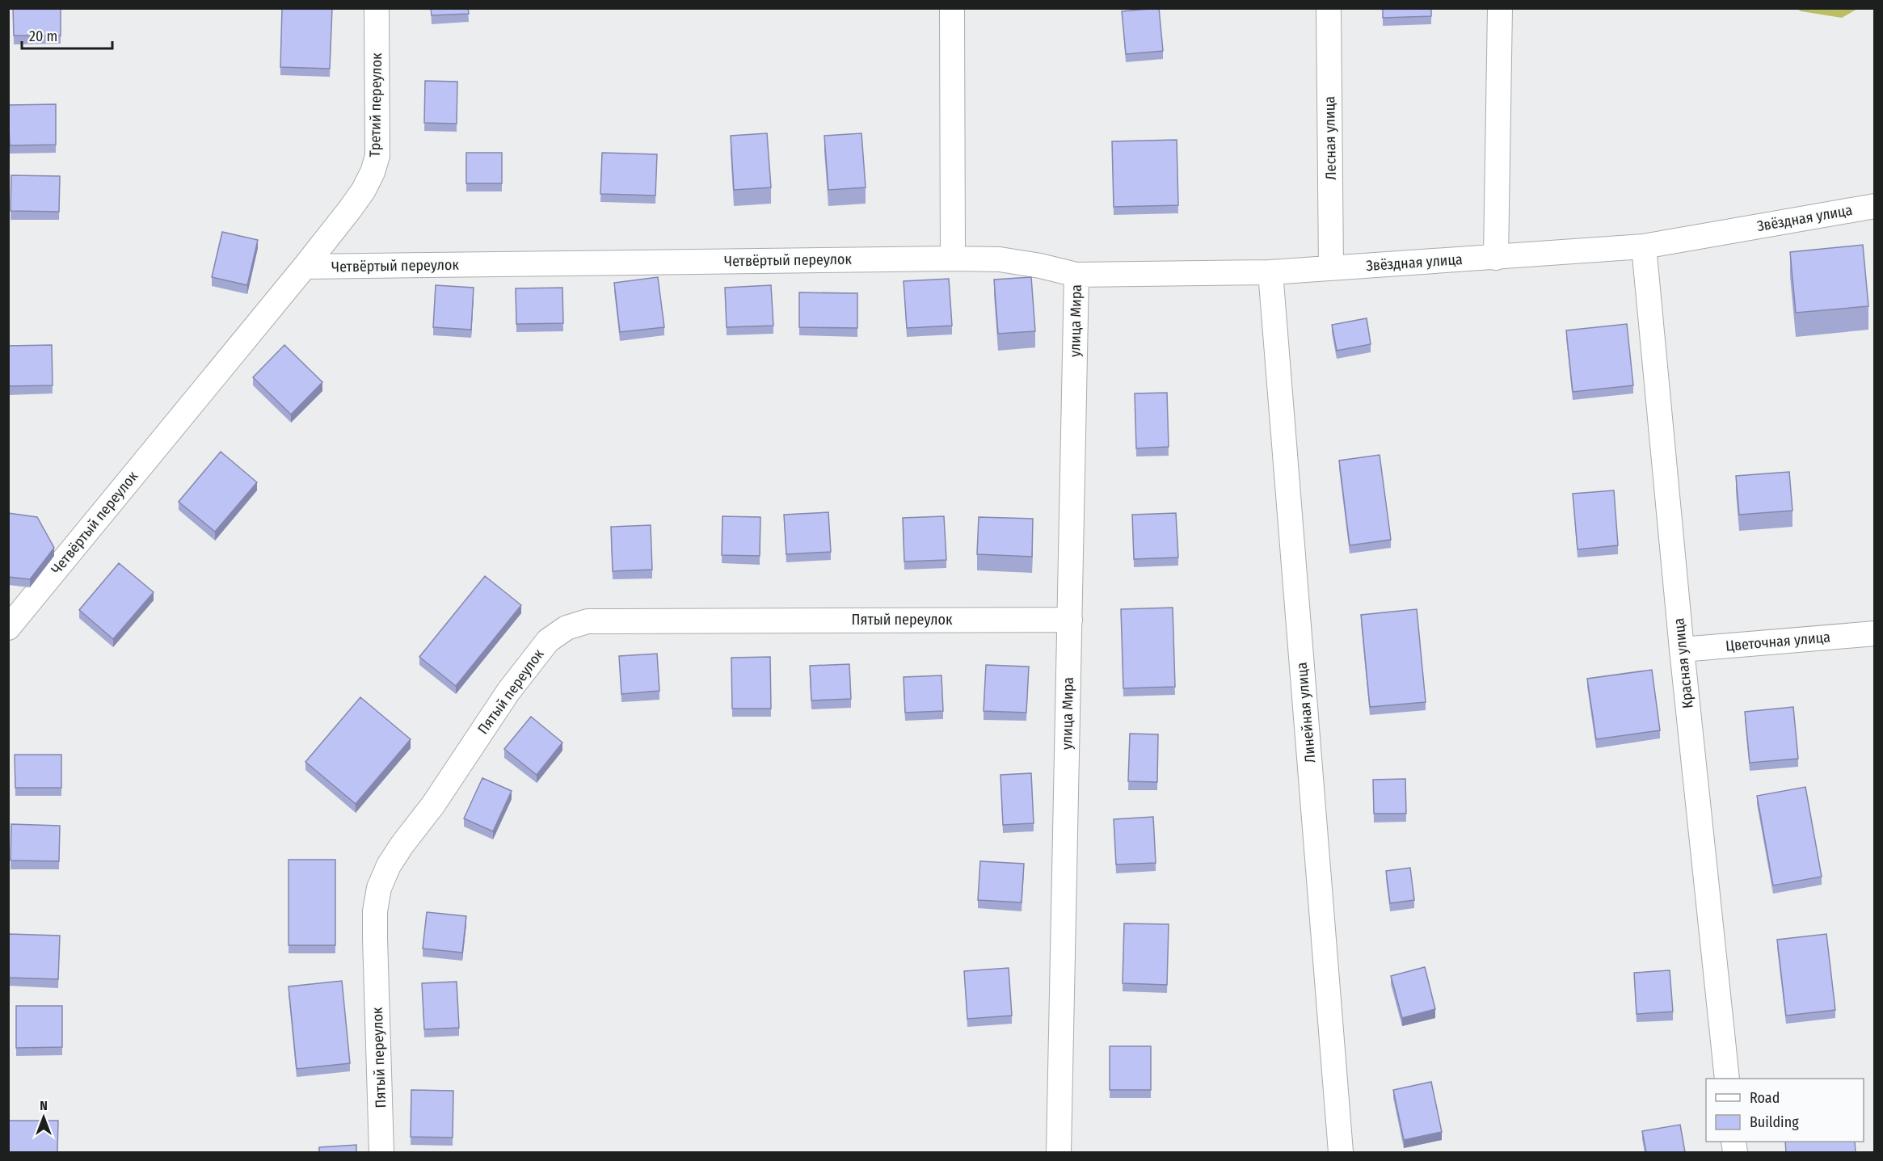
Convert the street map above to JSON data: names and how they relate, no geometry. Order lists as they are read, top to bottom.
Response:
{
  "streets": {
    "street": [
      "Третий переулок",
      "Лесная улица",
      "Звёздная улица",
      "Четвёртый переулок",
      "улица Мира",
      "Пятый переулок",
      "Цветочная улица",
      "Красная улица",
      "Линейная улица"
    ]
  },
  "crossings": [
    ["Третий переулок", "Четвёртый переулок"],
    ["Лесная улица", "Звёздная улица"],
    ["Звёздная улица", "Четвёртый переулок"],
    ["Звёздная улица", "улица Мира"],
    ["Звёздная улица", "Красная улица"],
    ["Звёздная улица", "Линейная улица"],
    ["улица Мира", "Пятый переулок"],
    ["Цветочная улица", "Красная улица"]
  ],
  "legend": ["Road", "Building"],
  "scale_bar": "20 m",
  "north": "top"
}
